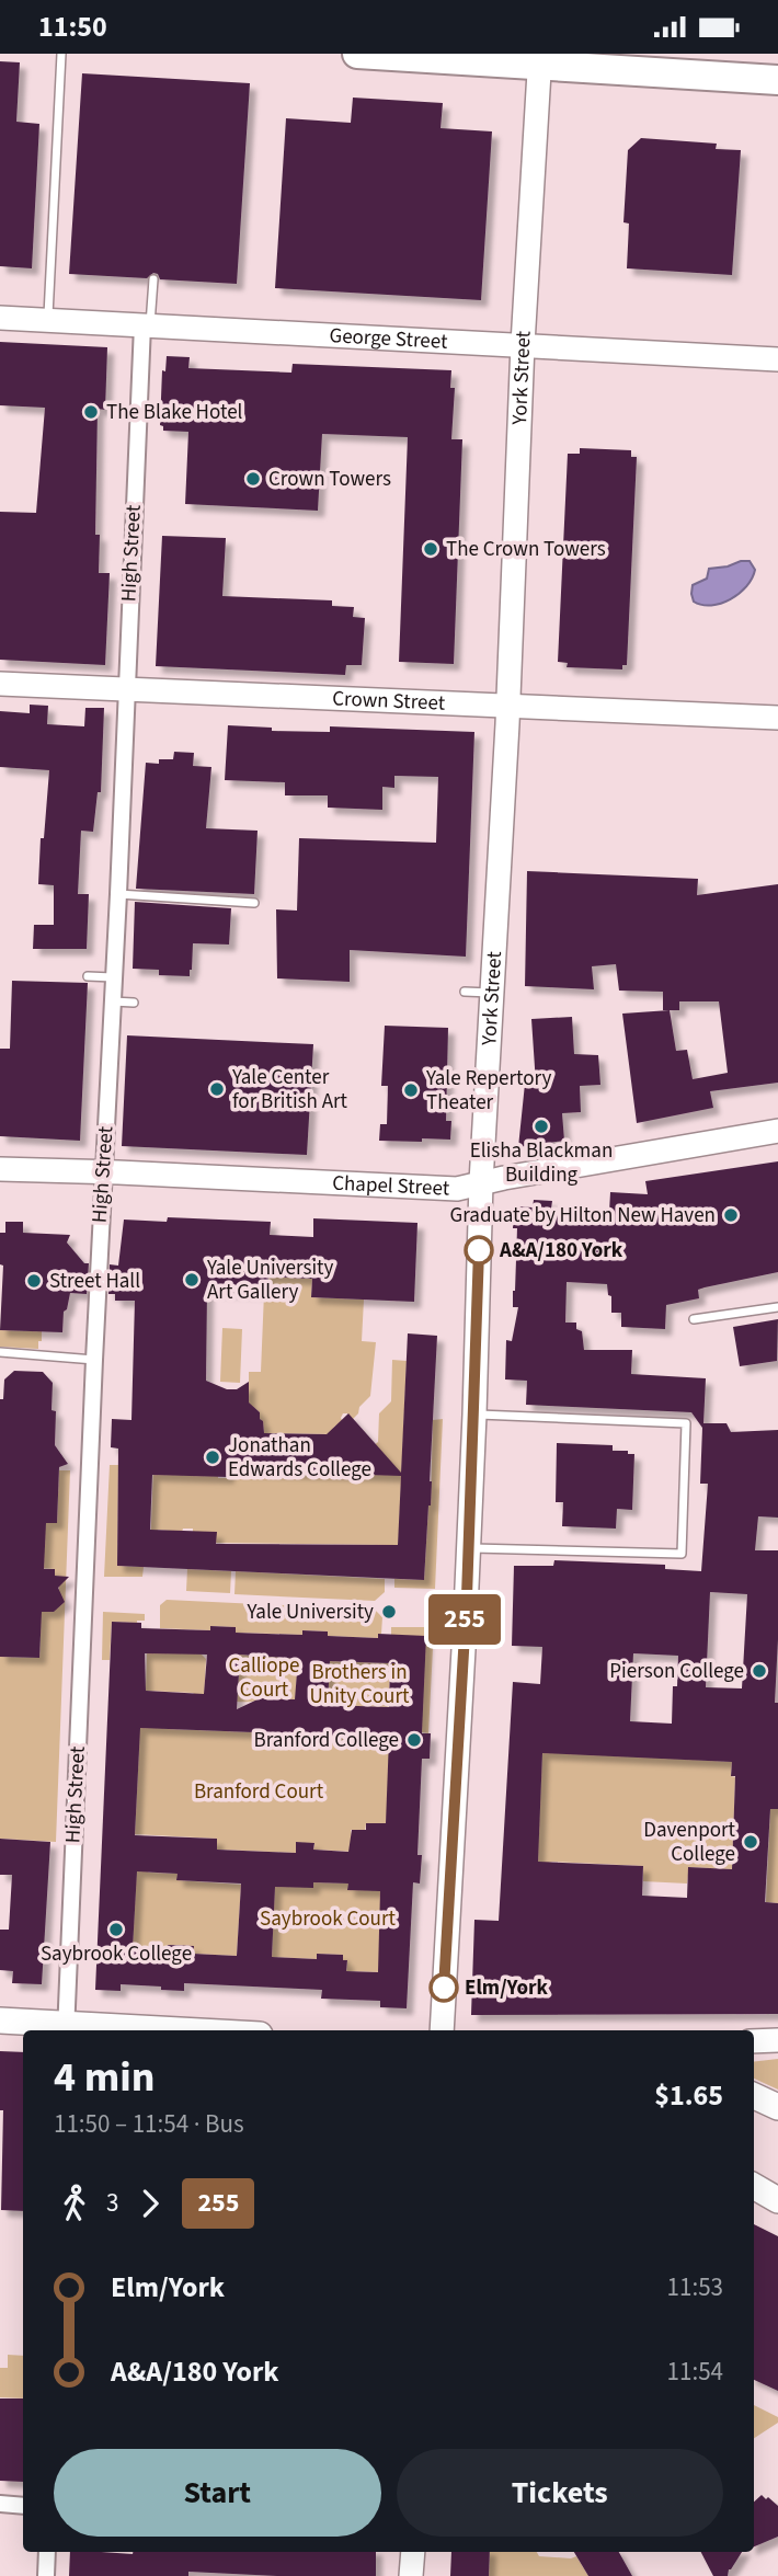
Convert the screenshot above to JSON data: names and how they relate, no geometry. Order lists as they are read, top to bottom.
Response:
{
  "streets": {
    "main road": [
      "George Street",
      "York Street",
      "Crown Street",
      "Chapel Street"
    ],
    "street": ["High Street"]
  },
  "crossings": [
    ["George Street", "York Street"],
    ["George Street", "High Street"],
    ["York Street", "Crown Street"],
    ["York Street", "Chapel Street"],
    ["High Street", "Crown Street"],
    ["High Street", "Chapel Street"]
  ],
  "parks": [
    "Calliope Court",
    "Brothers in Unity Court",
    "Branford Court",
    "Saybrook Court"
  ],
  "places": [
    "The Blake Hotel",
    "Crown Towers",
    "The Crown Towers",
    "Yale Center for British Art",
    "Yale Repertory Theater",
    "Elisha Blackman Building",
    "Graduate by Hilton New Haven",
    "A&A/180 York",
    "Yale University Art Gallery",
    "Street Hall",
    "Jonathan Edwards College",
    "Yale University",
    "Pierson College",
    "Branford College",
    "Davenport College",
    "Saybrook College",
    "Elm/York"
  ],
  "lines": ["bus line 255"],
  "page": {
    "status": "11:50",
    "on_map": "255",
    "heading": ["4 min", "11:50 – 11:54 · Bus", "$1.65"],
    "legs": ["3", "255"],
    "list": [
      {
        "name": "Elm/York",
        "value": "11:53"
      },
      {
        "name": "A&A/180 York",
        "value": "11:54"
      }
    ],
    "buttons": ["Start", "Tickets"]
  }
}
